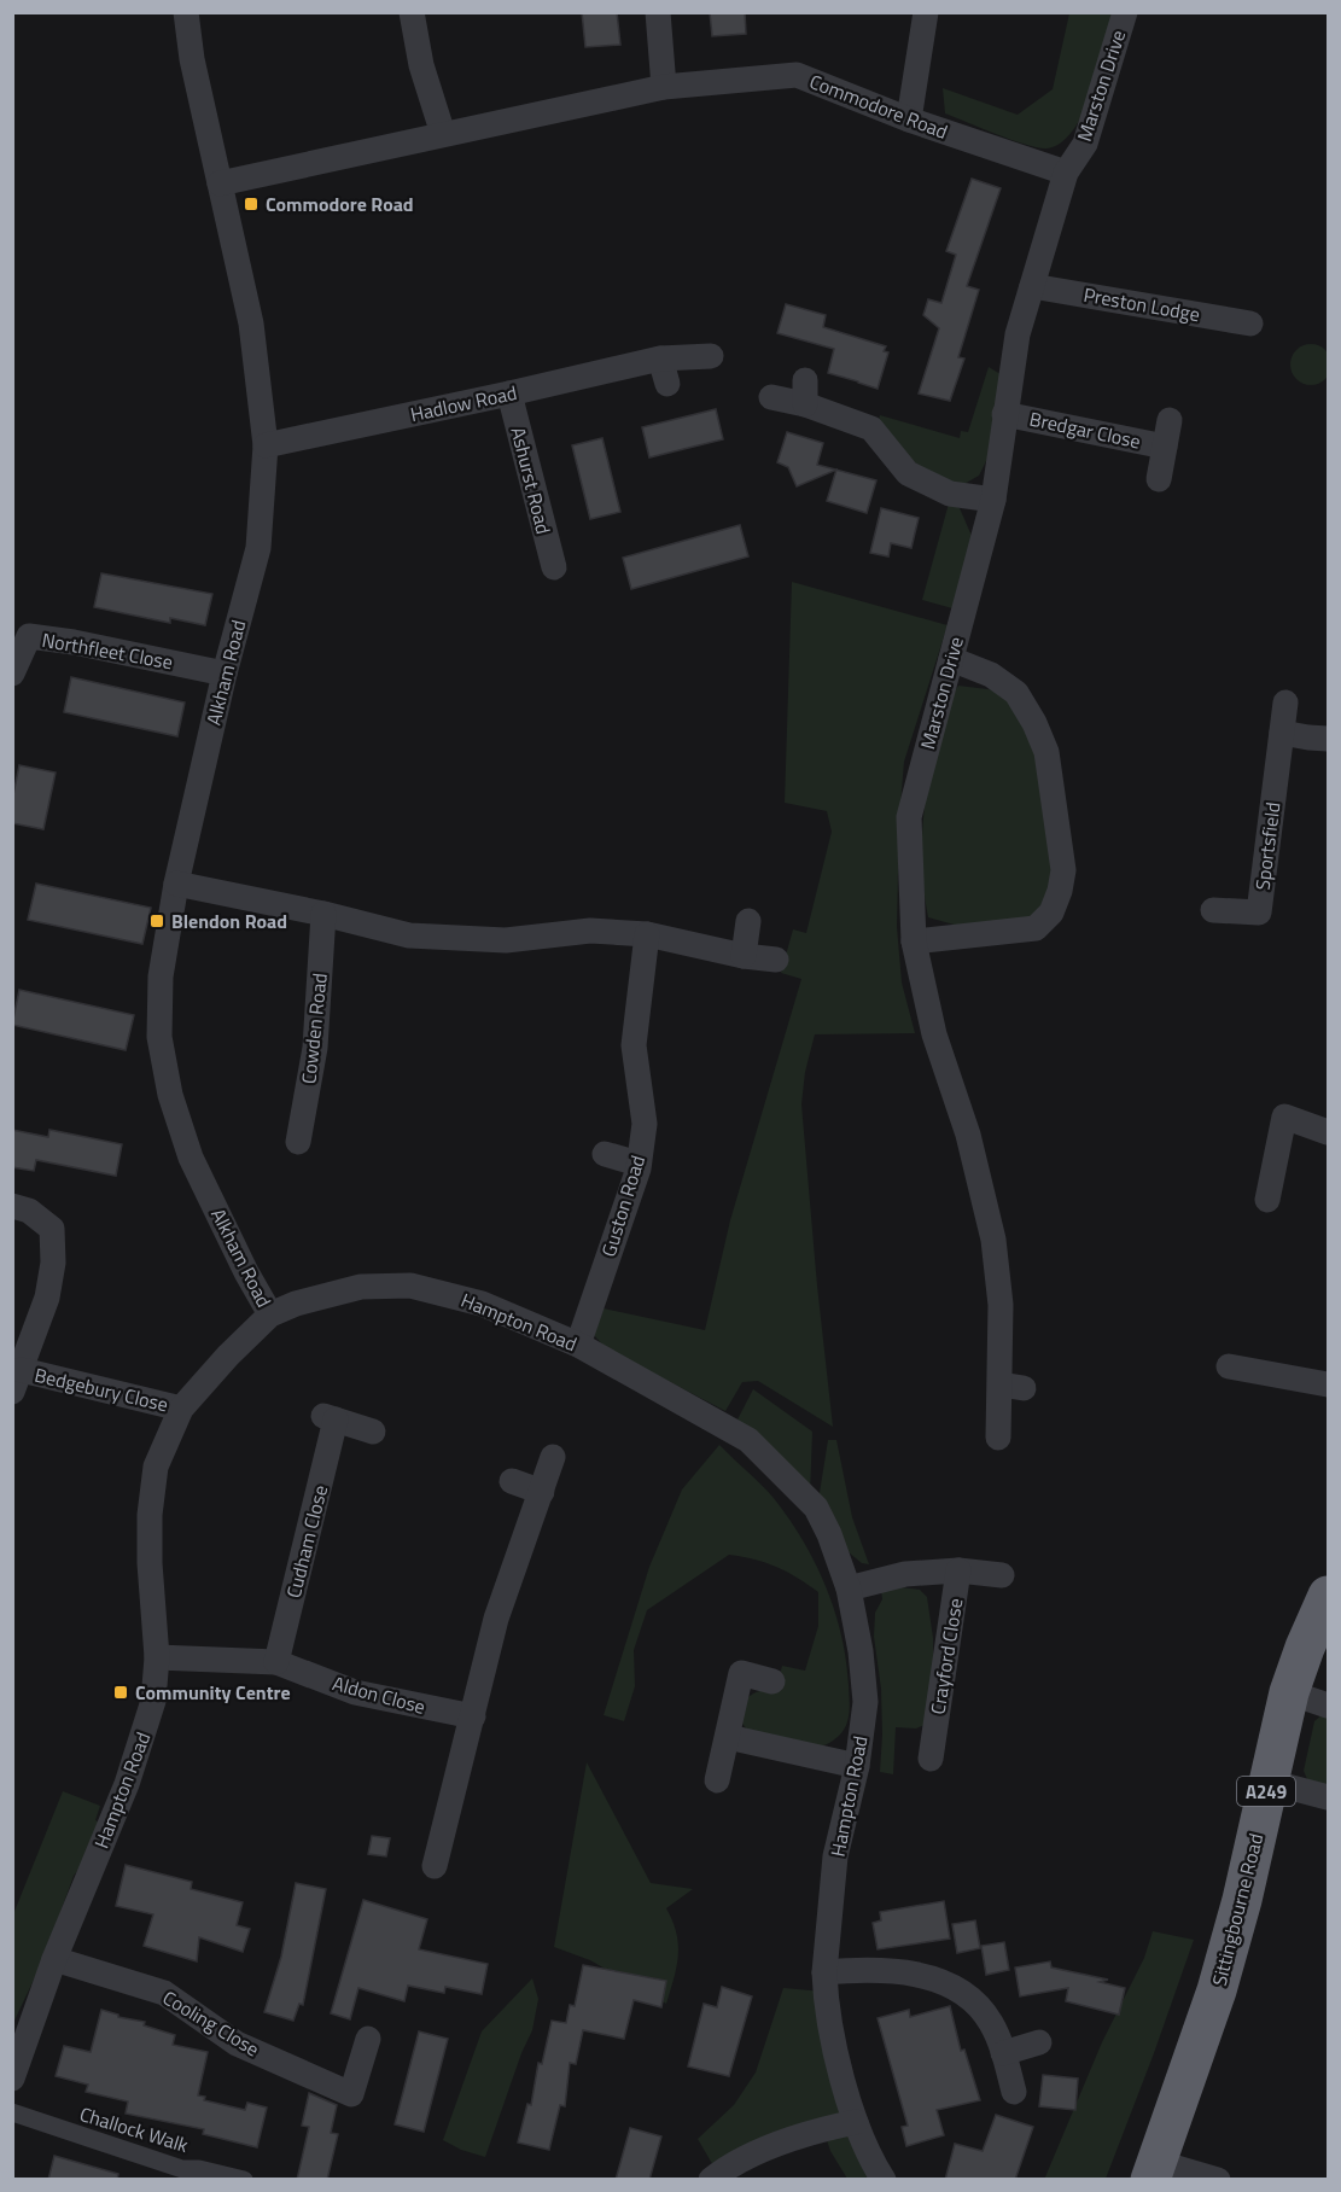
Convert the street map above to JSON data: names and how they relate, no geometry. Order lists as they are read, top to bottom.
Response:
{
  "streets": {
    "highway": ["A249", "Sittingbourne Road"],
    "street": [
      "Marston Drive",
      "Commodore Road",
      "Preston Lodge",
      "Hadlow Road",
      "Bredgar Close",
      "Ashurst Road",
      "Northfleet Close",
      "Alkham Road",
      "Sportsfield",
      "Cowden Road",
      "Guston Road",
      "Hampton Road",
      "Bedgebury Close",
      "Cudham Close",
      "Crayford Close",
      "Aldon Close",
      "Cooling Close",
      "Challock Walk"
    ]
  },
  "crossings": [
    ["Marston Drive", "Commodore Road"],
    ["Marston Drive", "Preston Lodge"],
    ["Marston Drive", "Bredgar Close"],
    ["Commodore Road", "Alkham Road"],
    ["Hadlow Road", "Ashurst Road"],
    ["Hadlow Road", "Alkham Road"],
    ["Northfleet Close", "Alkham Road"],
    ["Alkham Road", "Hampton Road"],
    ["Guston Road", "Hampton Road"],
    ["Hampton Road", "Bedgebury Close"],
    ["Hampton Road", "Crayford Close"],
    ["Hampton Road", "Aldon Close"],
    ["Hampton Road", "Cooling Close"],
    ["Cudham Close", "Aldon Close"]
  ],
  "places": {
    "transit": ["Commodore Road", "Blendon Road", "Community Centre"]
  }
}
